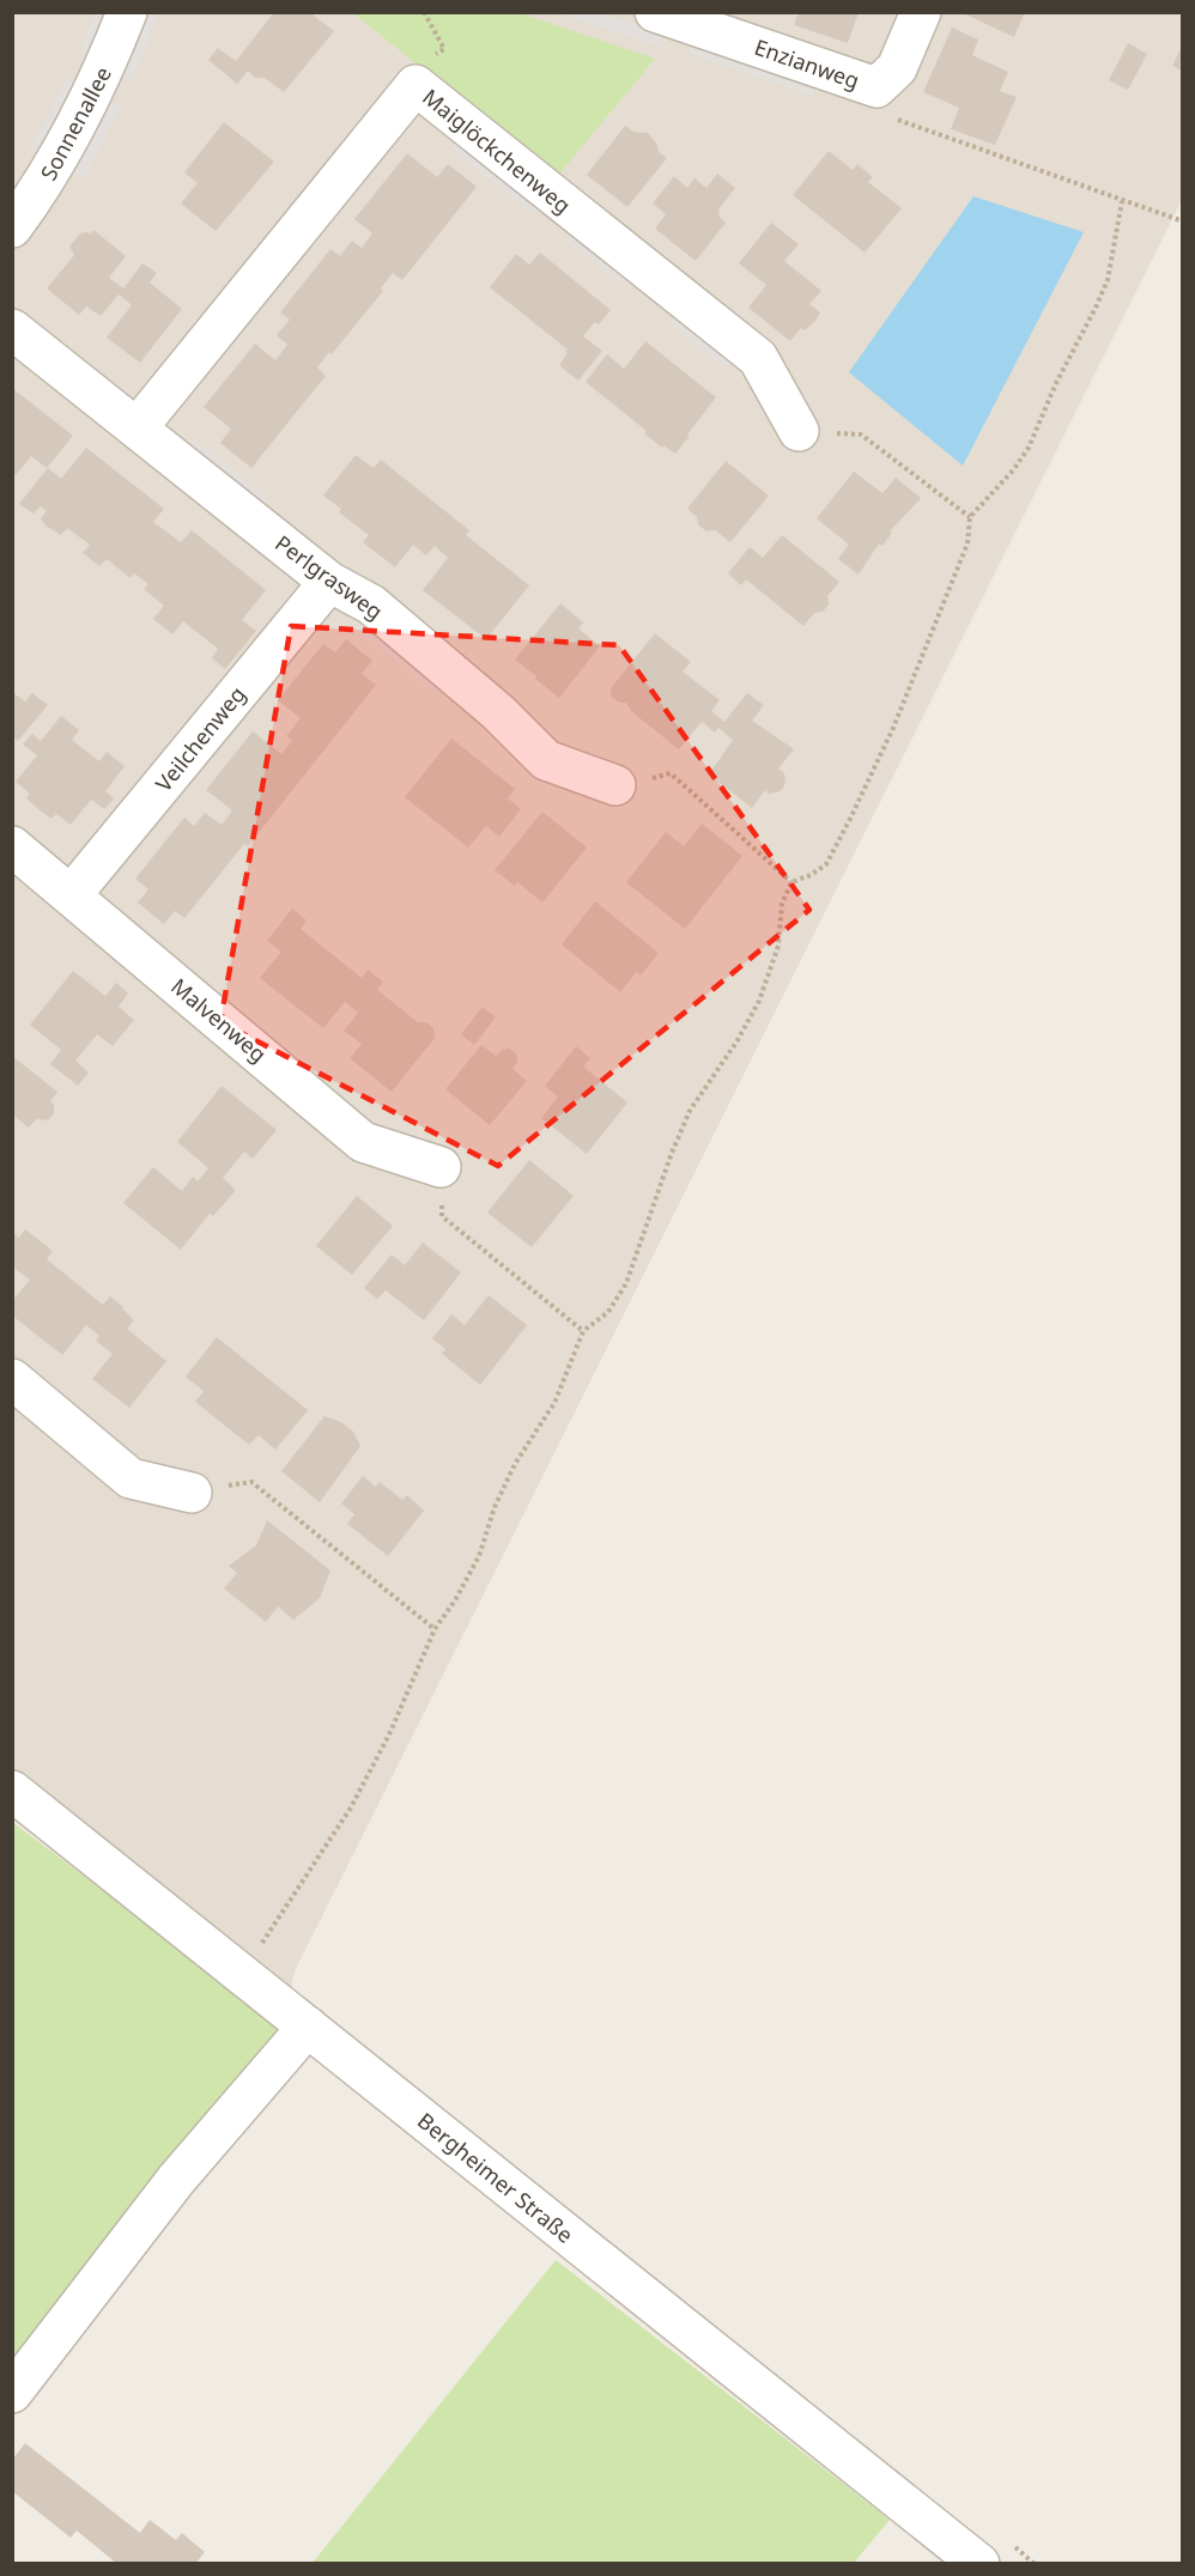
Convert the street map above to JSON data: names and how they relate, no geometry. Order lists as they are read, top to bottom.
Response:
{
  "streets": {
    "street": [
      "Enzianweg",
      "Sonnenallee",
      "Maiglöckchenweg",
      "Perlgrasweg",
      "Veilchenweg",
      "Malvenweg",
      "Bergheimer Straße"
    ]
  },
  "crossings": [
    ["Maiglöckchenweg", "Perlgrasweg"],
    ["Perlgrasweg", "Veilchenweg"],
    ["Veilchenweg", "Malvenweg"]
  ]
}
